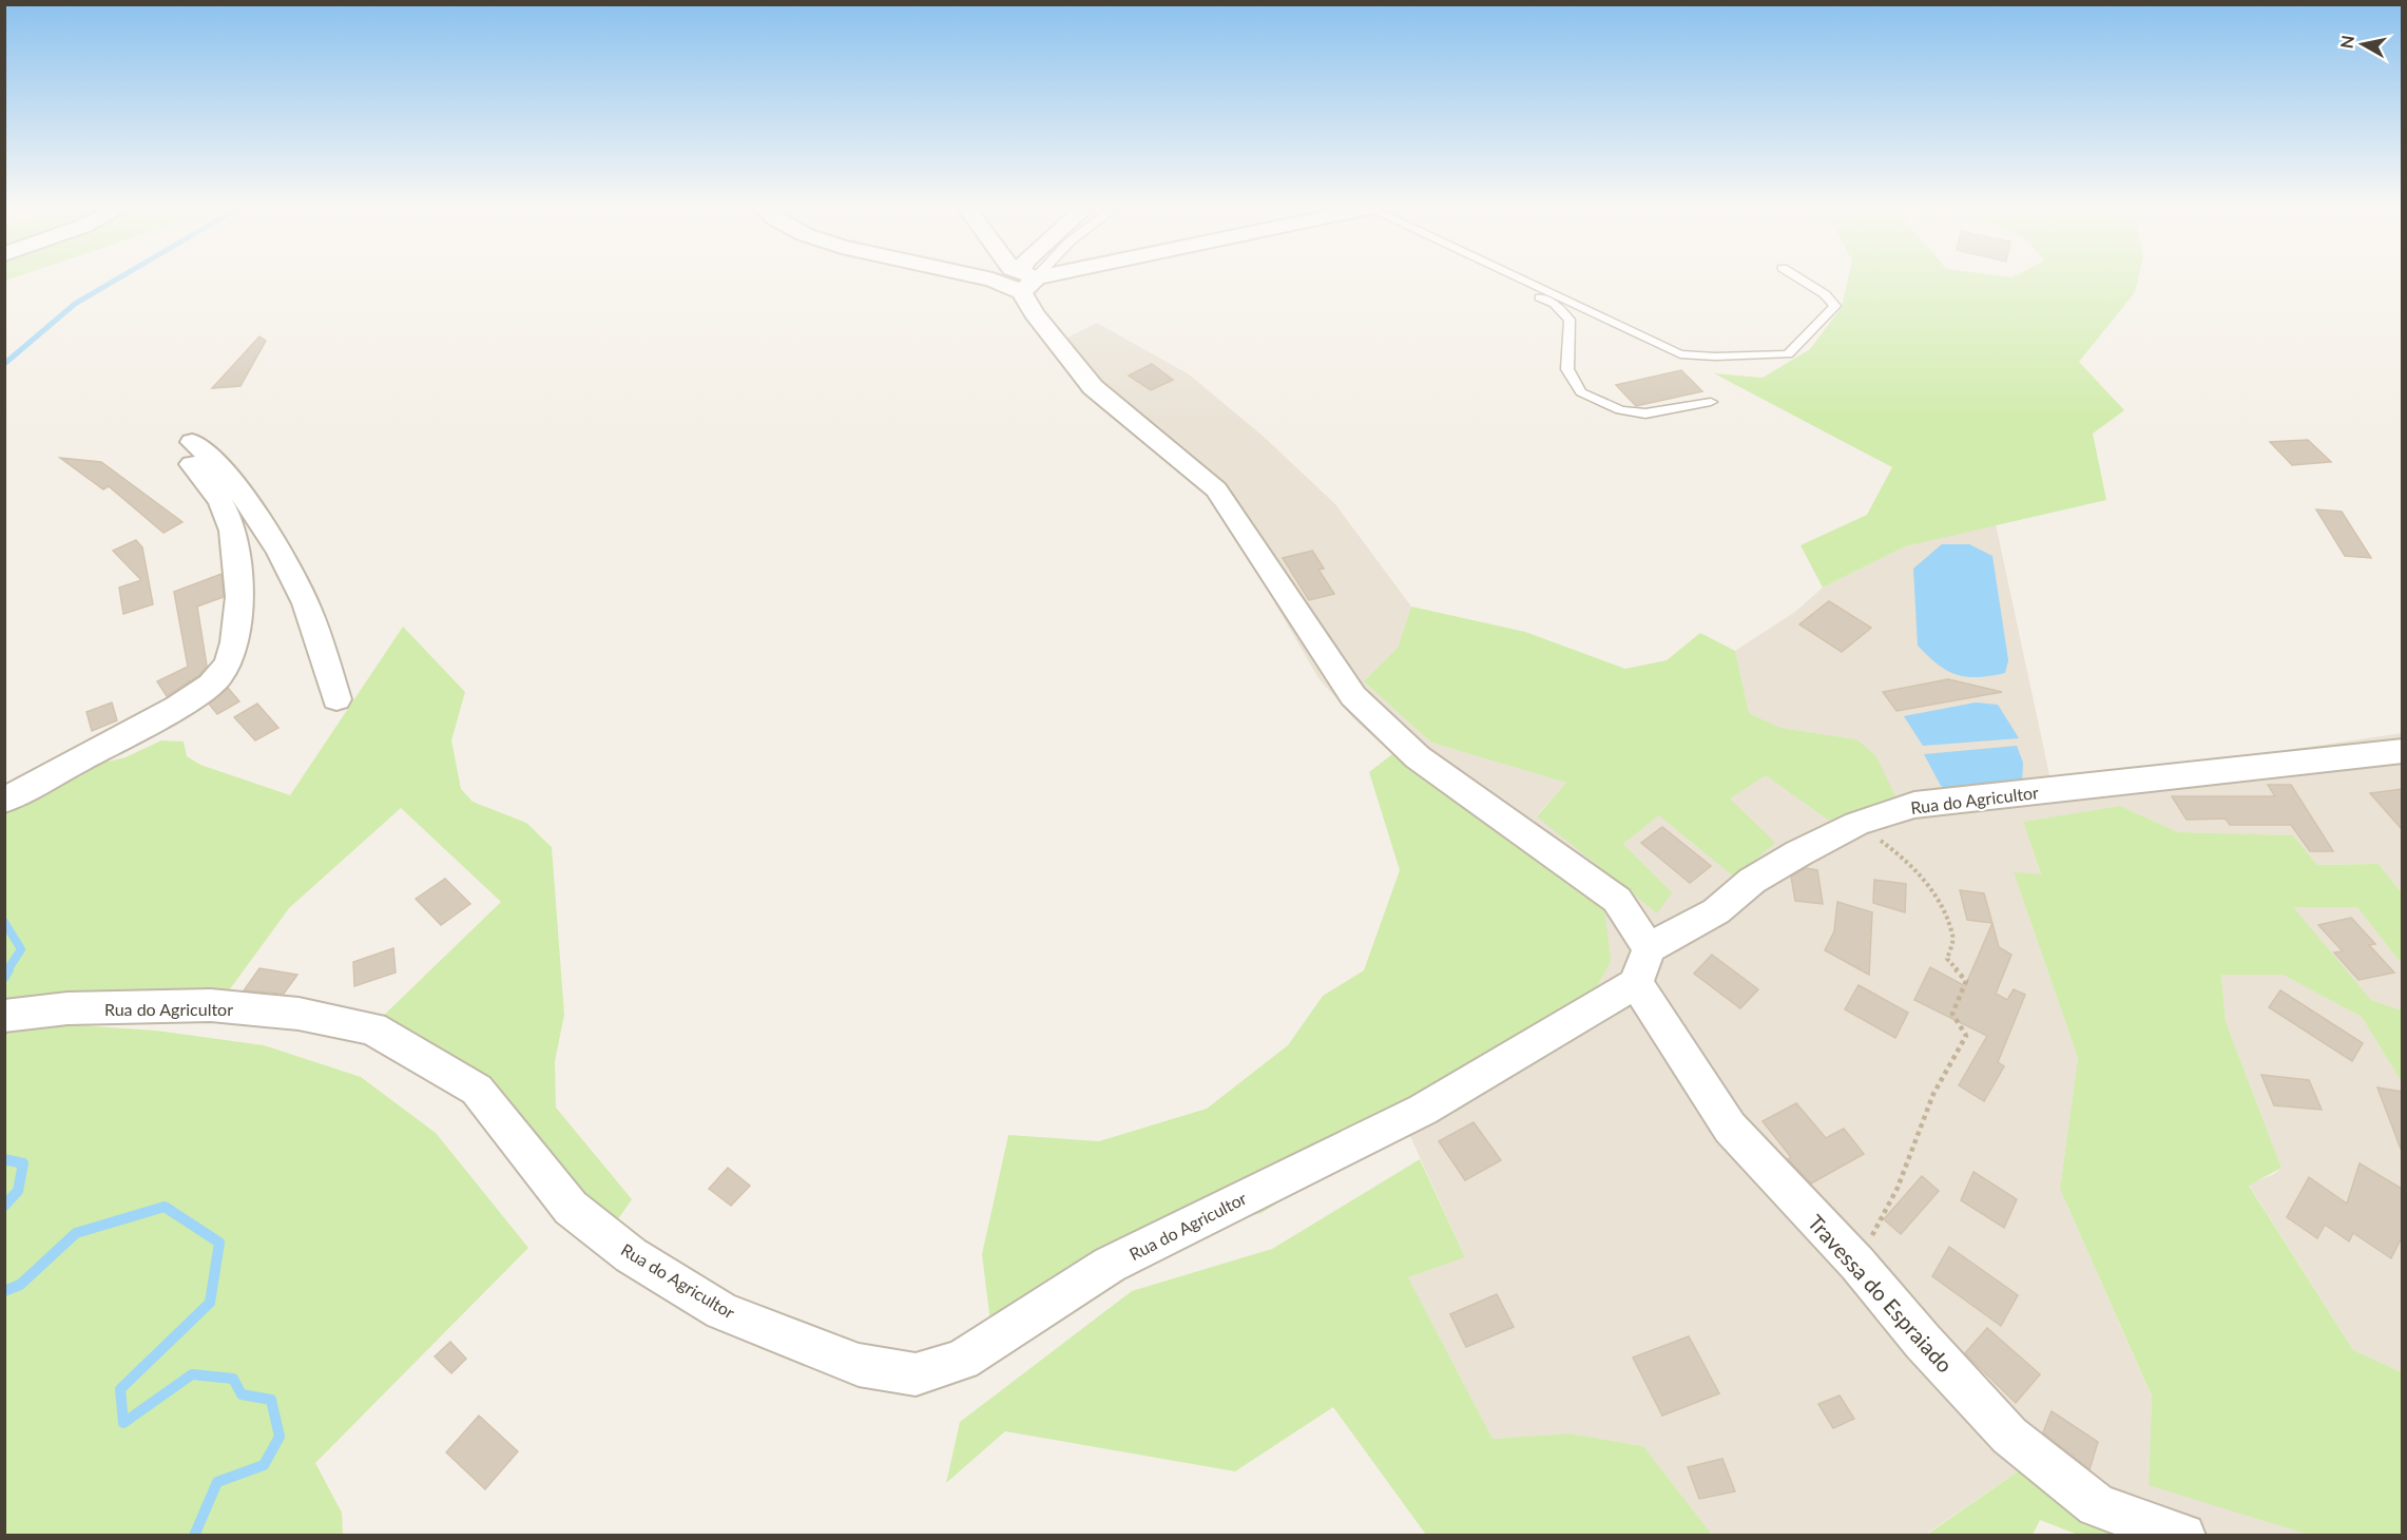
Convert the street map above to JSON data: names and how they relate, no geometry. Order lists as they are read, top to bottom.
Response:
{
  "streets": {
    "street": ["Rua do Agricultor", "Travessa do Espraiado"]
  },
  "crossings": [
    ["Rua do Agricultor", "Travessa do Espraiado"]
  ],
  "north": "left"
}
